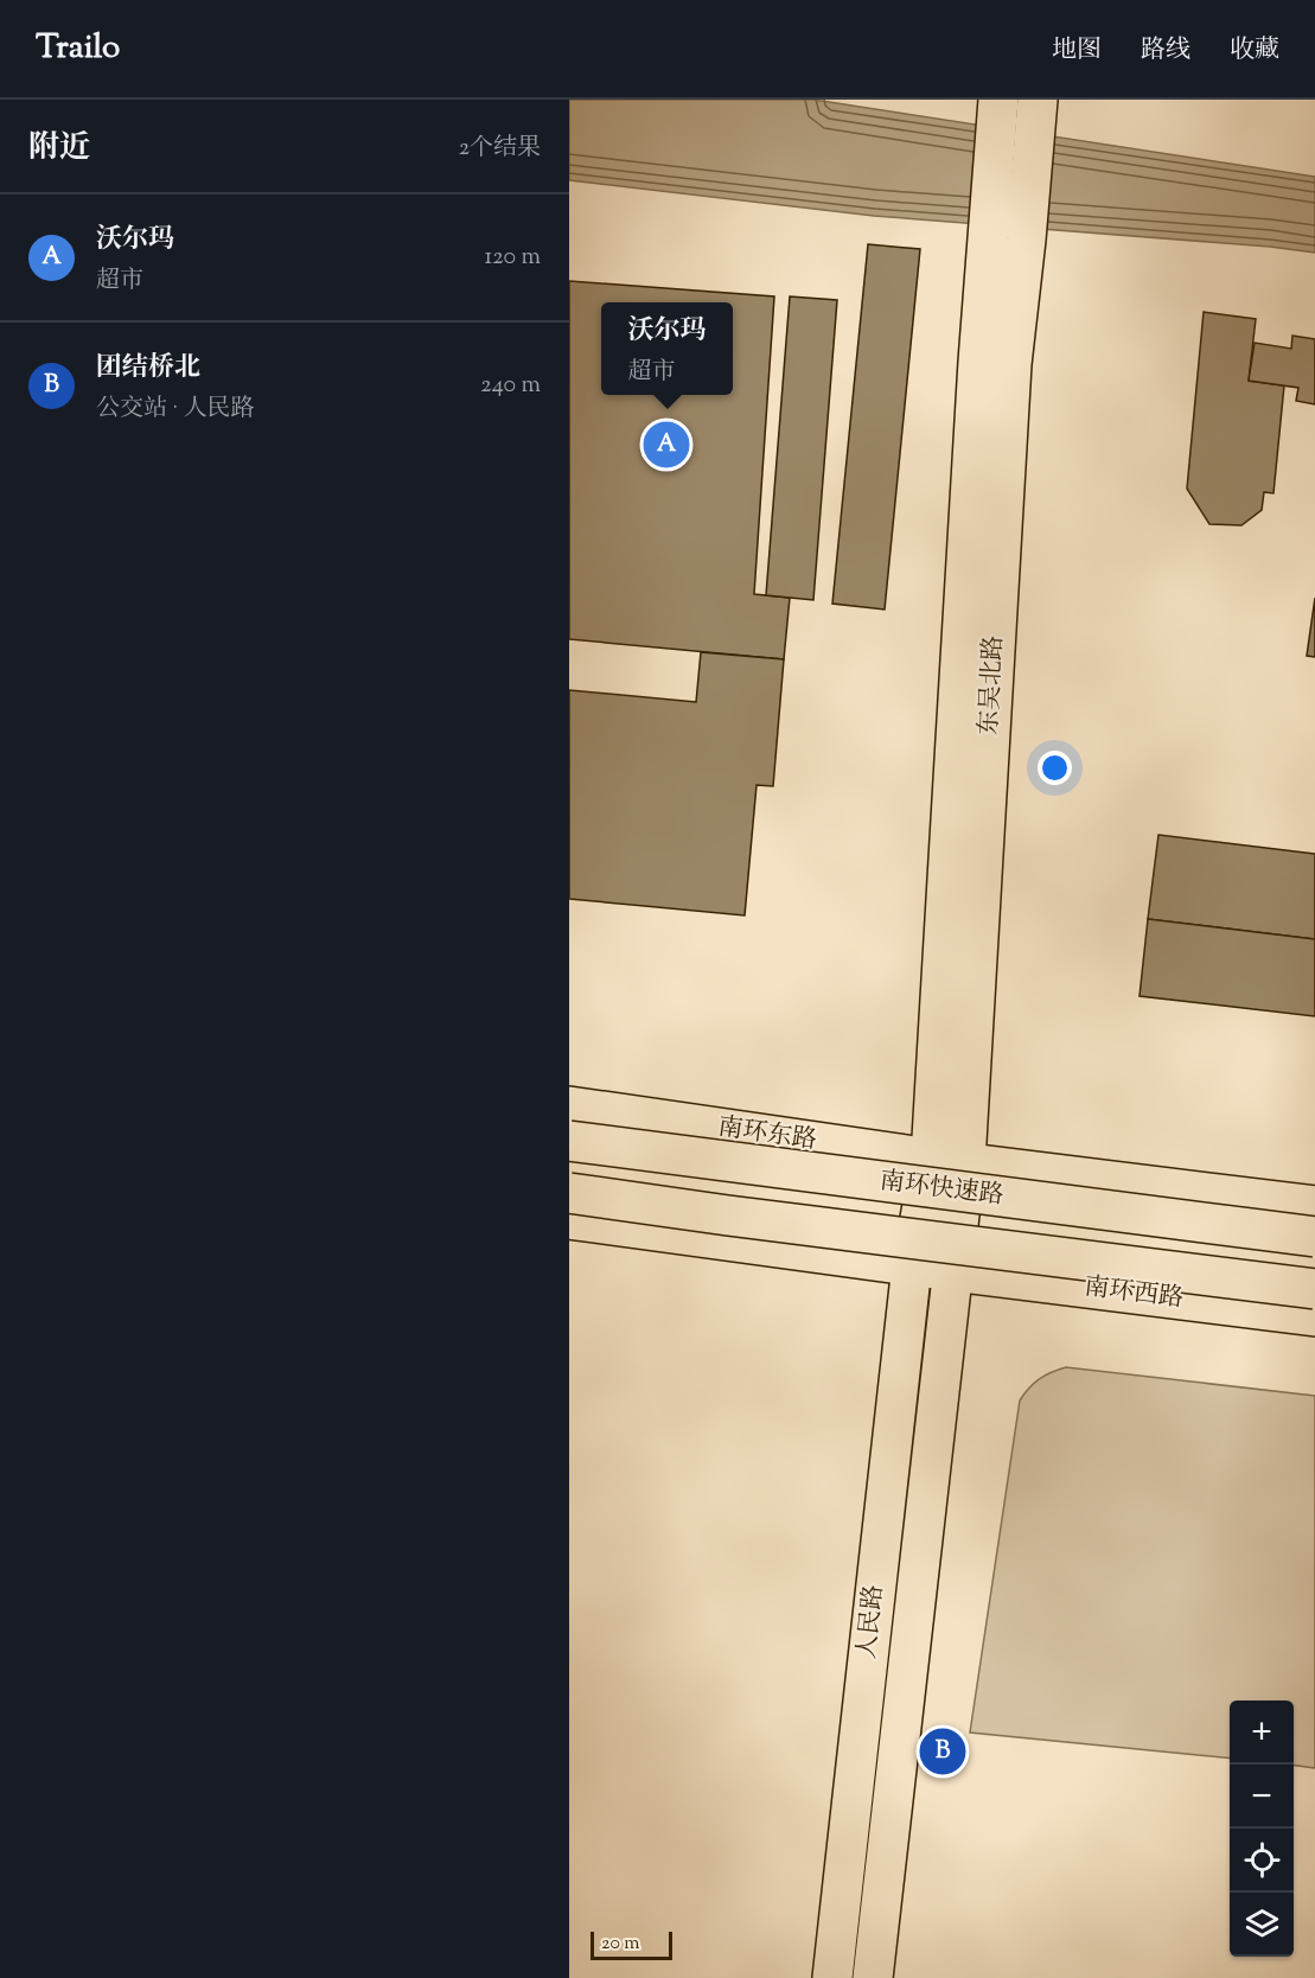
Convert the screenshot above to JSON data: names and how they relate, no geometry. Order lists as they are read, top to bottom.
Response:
{
  "streets": {
    "main road": [
      "东吴北路",
      "南环东路",
      "南环快速路",
      "南环西路",
      "人民路"
    ]
  },
  "crossings": [
    ["东吴北路", "南环东路"],
    ["东吴北路", "南环西路"],
    ["东吴北路", "人民路"],
    ["南环西路", "人民路"]
  ],
  "scale_bar": "20 m",
  "page": {
    "header": "Trailo",
    "nav": ["地图", "路线", "收藏"],
    "heading": ["附近", "2个结果"],
    "list": [
      {
        "mark": "A",
        "name": "沃尔玛",
        "note": "超市",
        "value": "120 m"
      },
      {
        "mark": "B",
        "name": "团结桥北",
        "note": "公交站 · 人民路",
        "value": "240 m"
      }
    ],
    "popup": ["沃尔玛", "超市"],
    "pins": ["A", "B"],
    "map_buttons": ["+", "−"],
    "scale": "20 m"
  }
}
